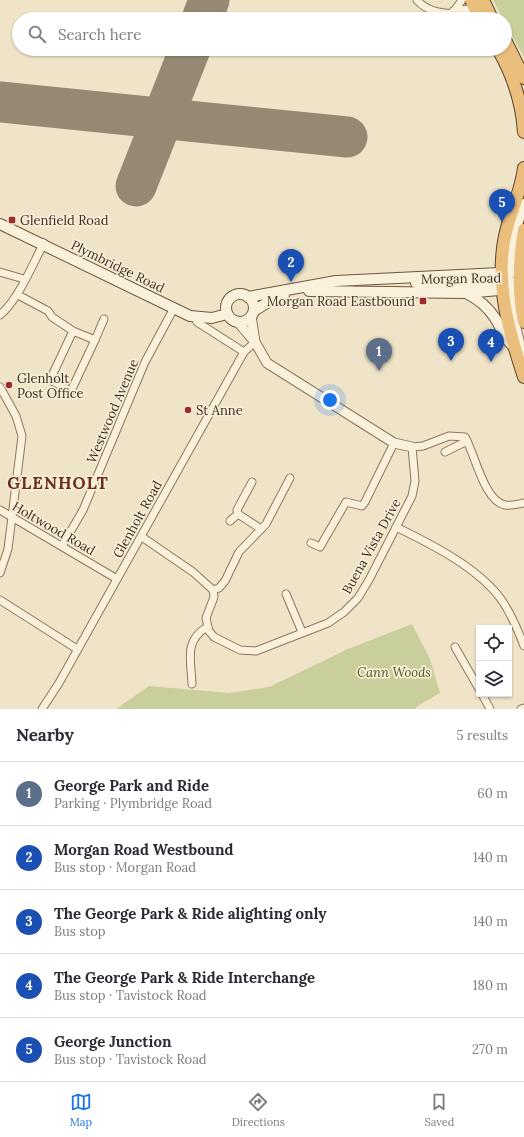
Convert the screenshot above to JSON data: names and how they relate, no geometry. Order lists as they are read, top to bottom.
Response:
{
  "streets": {
    "main road": ["Plymbridge Road", "Morgan Road"],
    "street": [
      "Westwood Avenue",
      "Glenholt Road",
      "Holtwood Road",
      "Buena Vista Drive"
    ]
  },
  "crossings": [
    ["Plymbridge Road", "Morgan Road"],
    ["Plymbridge Road", "Westwood Avenue"],
    ["Westwood Avenue", "Holtwood Road"],
    ["Glenholt Road", "Holtwood Road"]
  ],
  "districts": ["GLENHOLT"],
  "parks": ["Cann Woods"],
  "places": {
    "transit": ["Glenfield Road", "Morgan Road Eastbound"],
    "other": ["Glenholt Post Office", "St Anne"]
  },
  "page": {
    "search": "Search here",
    "pins": [
      "5",
      "2",
      "3",
      "4",
      "1"
    ],
    "heading": ["Nearby", "5 results"],
    "list": [
      {
        "mark": "1",
        "name": "George Park and Ride",
        "note": "Parking · Plymbridge Road",
        "value": "60 m"
      },
      {
        "mark": "2",
        "name": "Morgan Road Westbound",
        "note": "Bus stop · Morgan Road",
        "value": "140 m"
      },
      {
        "mark": "3",
        "name": "The George Park & Ride alighting only",
        "note": "Bus stop",
        "value": "140 m"
      },
      {
        "mark": "4",
        "name": "The George Park & Ride Interchange",
        "note": "Bus stop · Tavistock Road",
        "value": "180 m"
      },
      {
        "mark": "5",
        "name": "George Junction",
        "note": "Bus stop · Tavistock Road",
        "value": "270 m"
      }
    ],
    "nav": ["Map", "Directions", "Saved"]
  }
}
